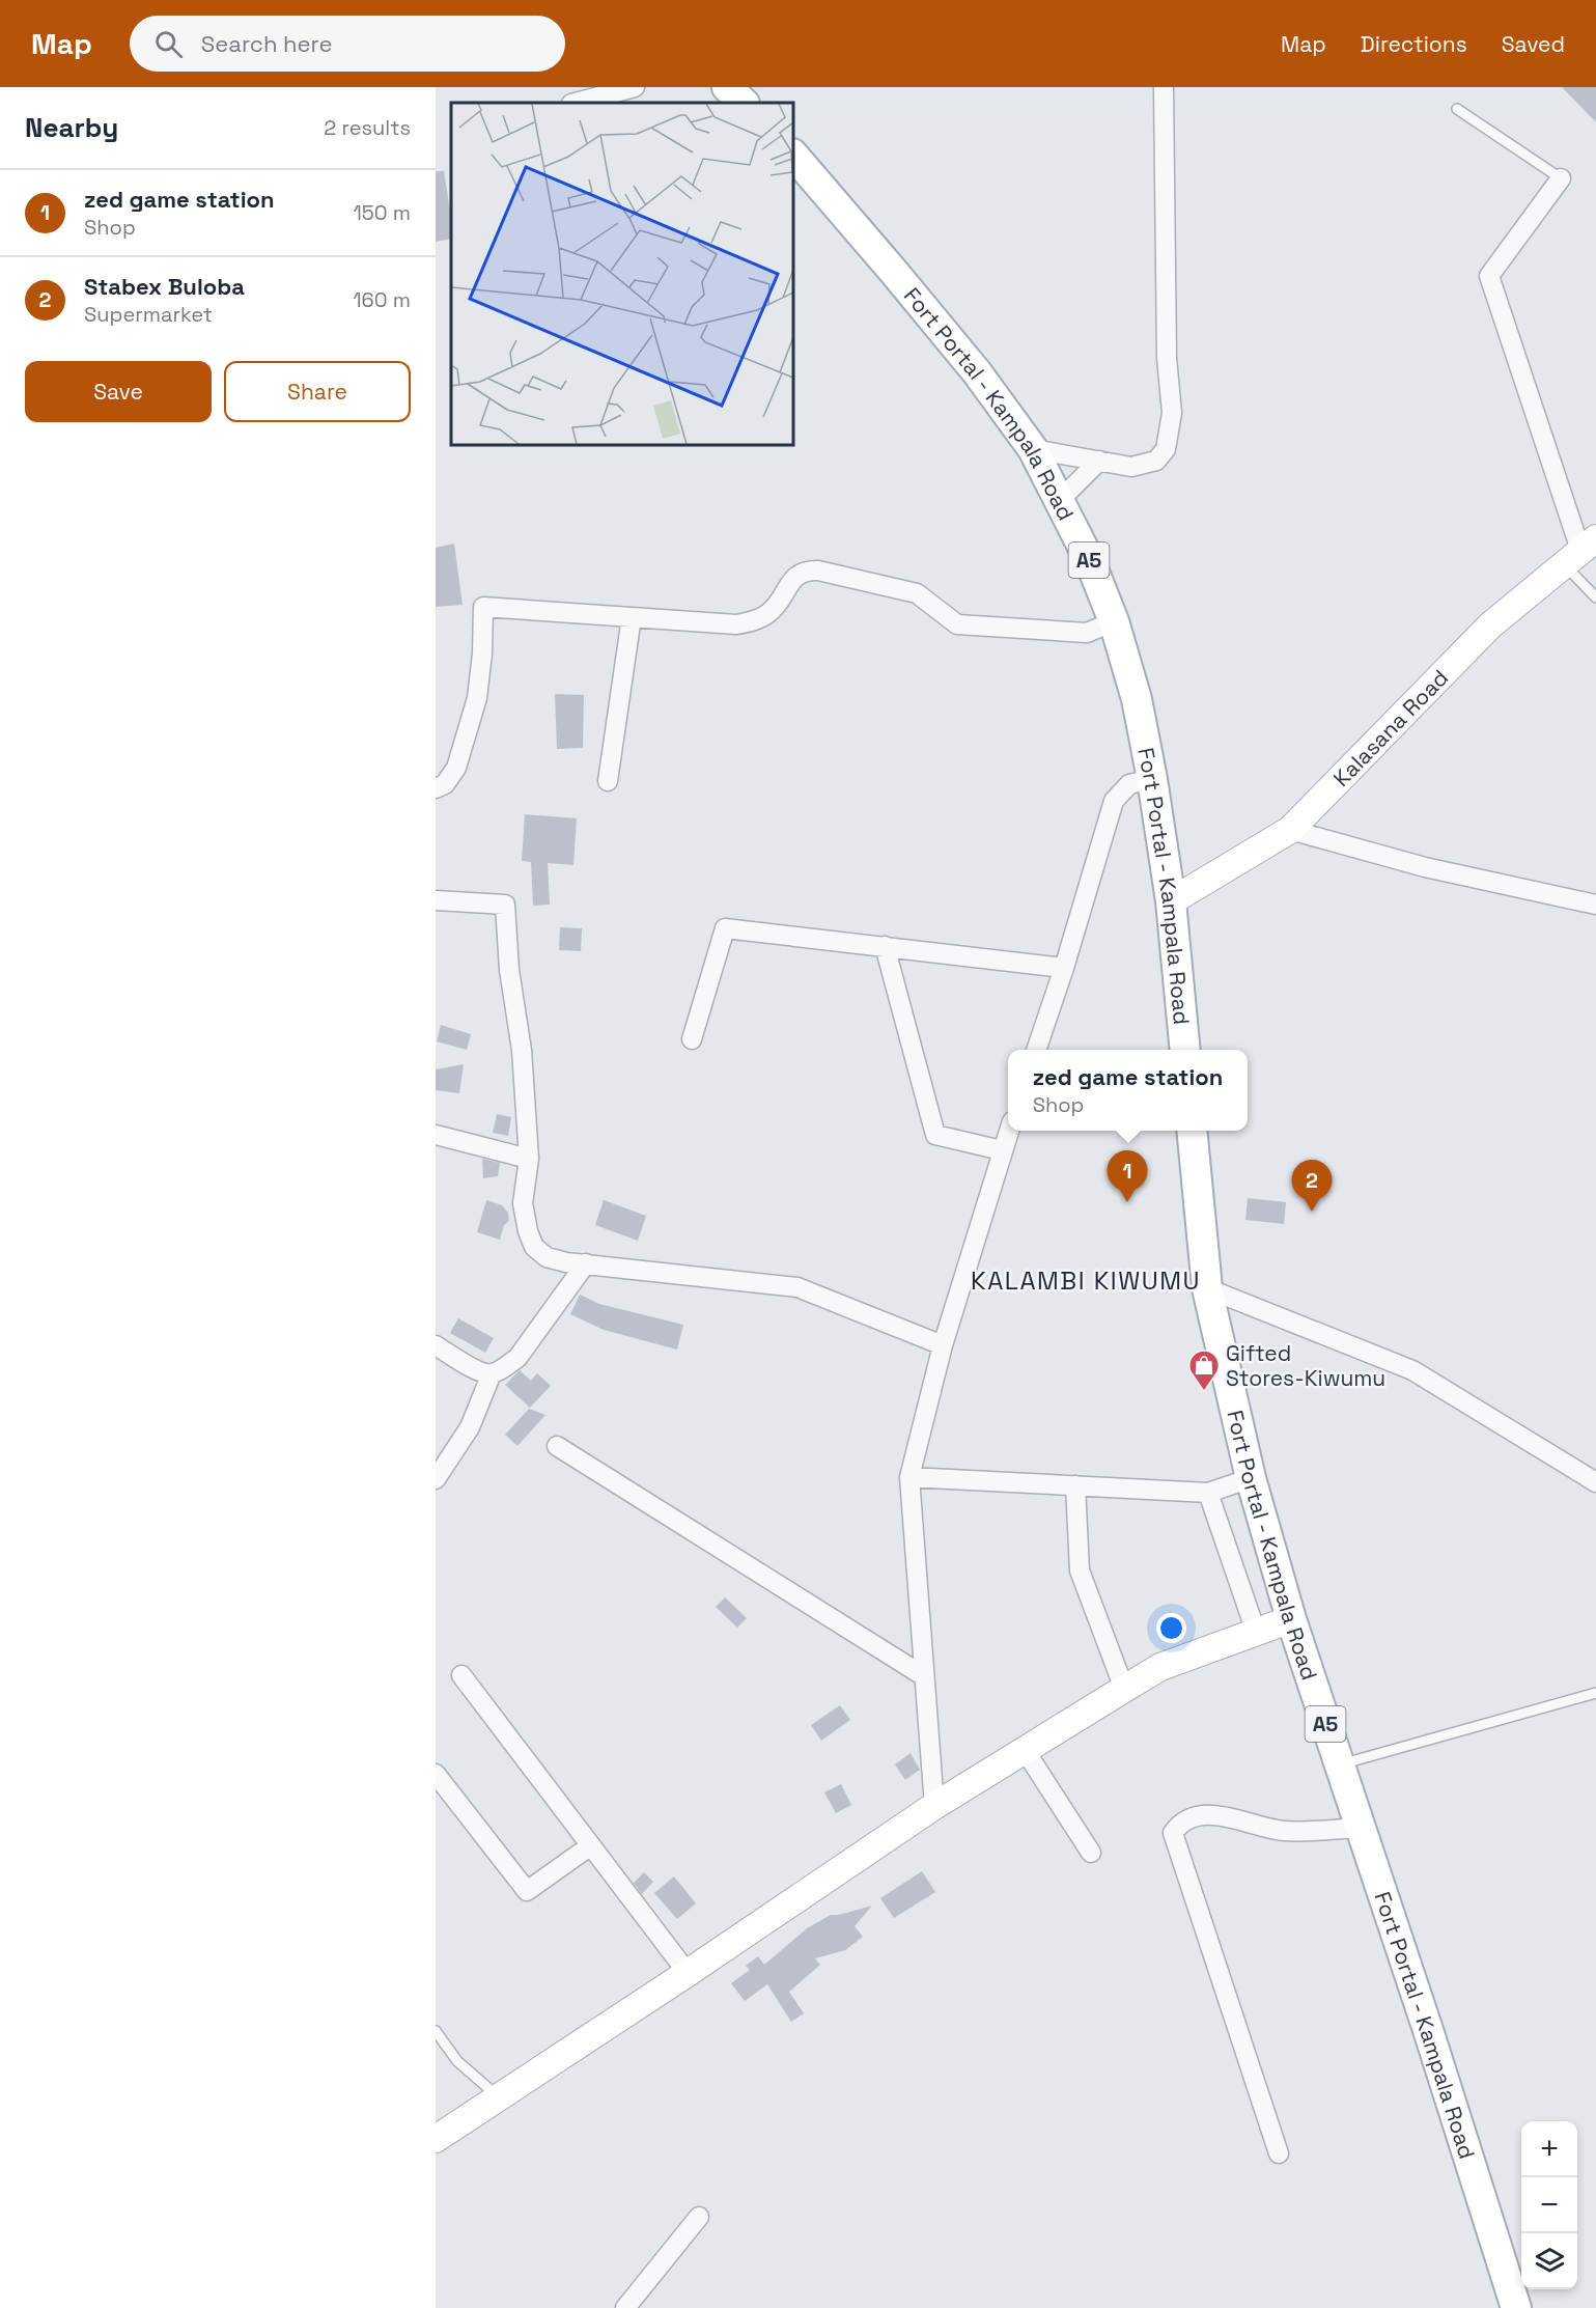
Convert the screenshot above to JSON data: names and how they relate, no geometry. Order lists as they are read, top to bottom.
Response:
{
  "streets": {
    "main road": ["Fort Portal - Kampala Road", "A5"],
    "street": ["Kalasana Road"]
  },
  "crossings": [
    ["Fort Portal - Kampala Road", "Kalasana Road"]
  ],
  "districts": ["KALAMBI KIWUMU"],
  "places": {
    "shop": ["Gifted Stores-Kiwumu"]
  },
  "page": {
    "header": "Map",
    "search": "Search here",
    "nav": ["Map", "Directions", "Saved"],
    "heading": ["Nearby", "2 results"],
    "list": [
      {
        "mark": "1",
        "name": "zed game station",
        "note": "Shop",
        "value": "150 m"
      },
      {
        "mark": "2",
        "name": "Stabex Buloba",
        "note": "Supermarket",
        "value": "160 m"
      }
    ],
    "buttons": ["Save", "Share"],
    "popup": ["zed game station", "Shop"],
    "pins": ["1", "2"],
    "map_buttons": ["+", "−"]
  }
}
